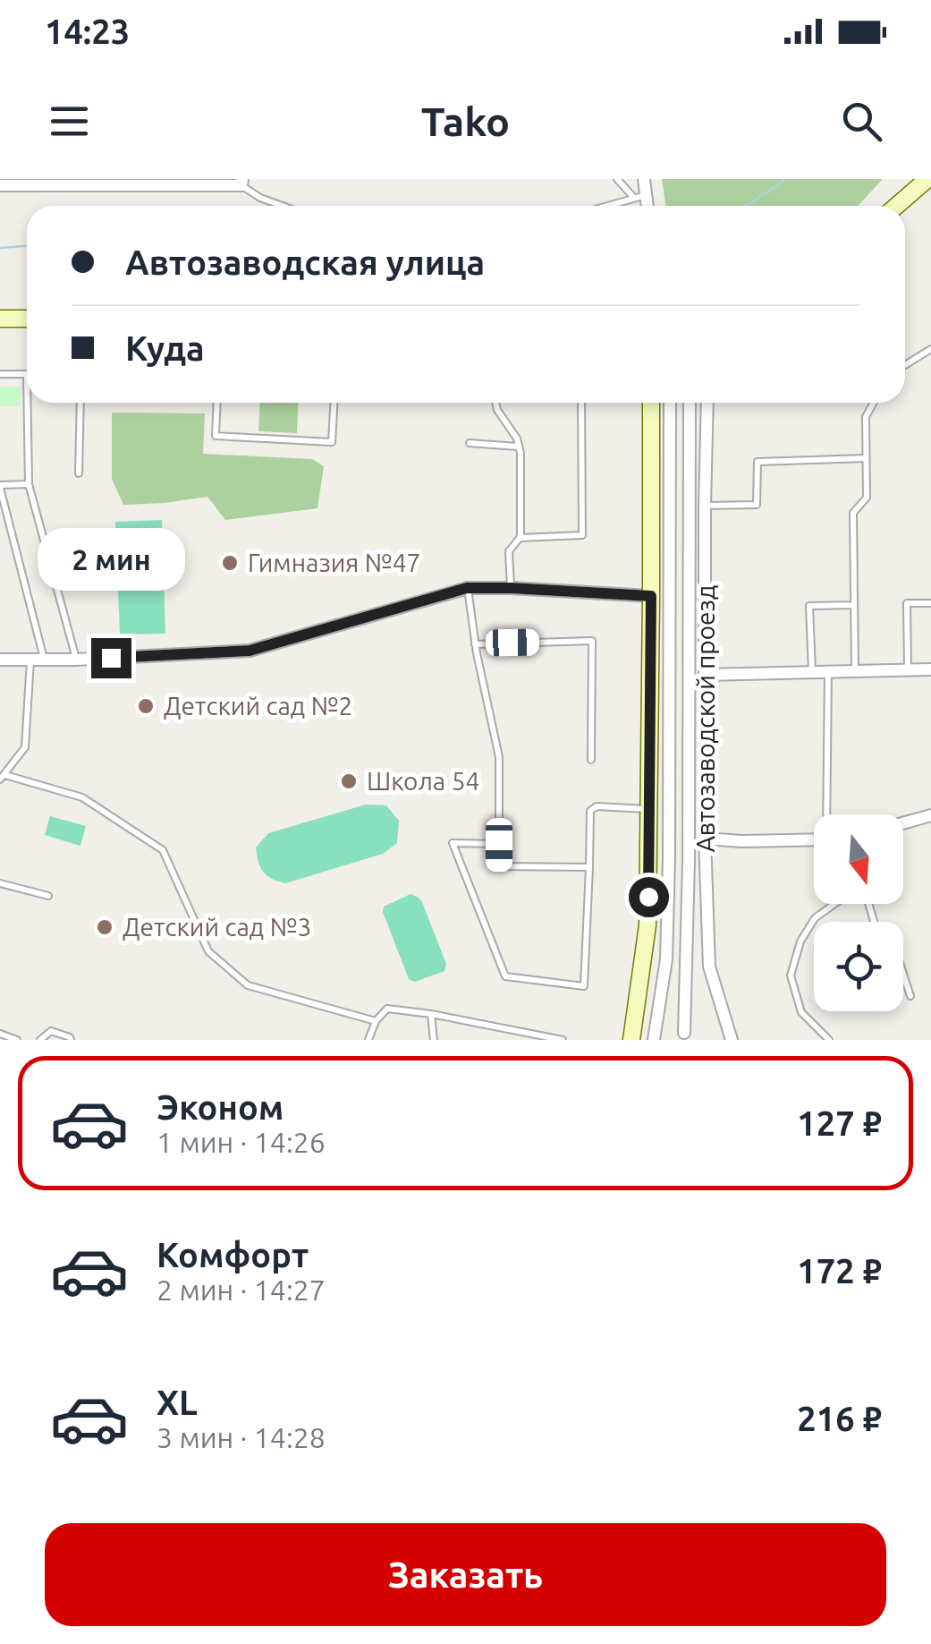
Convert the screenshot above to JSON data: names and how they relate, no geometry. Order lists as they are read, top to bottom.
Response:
{
  "streets": {
    "street": ["Автозаводской проезд"]
  },
  "places": [
    "Гимназия №47",
    "Детский сад №2",
    "Школа 54",
    "Детский сад №3"
  ],
  "north": "bottom",
  "page": {
    "status": "14:23",
    "header": "Tako",
    "banner": ["Автозаводская улица", "Куда"],
    "bubble": "2 мин",
    "list": [
      {
        "name": "Эконом",
        "note": "1 мин · 14:26",
        "value": "127 ₽"
      },
      {
        "name": "Комфорт",
        "note": "2 мин · 14:27",
        "value": "172 ₽"
      },
      {
        "name": "XL",
        "note": "3 мин · 14:28",
        "value": "216 ₽"
      }
    ],
    "buttons": "Заказать"
  }
}
